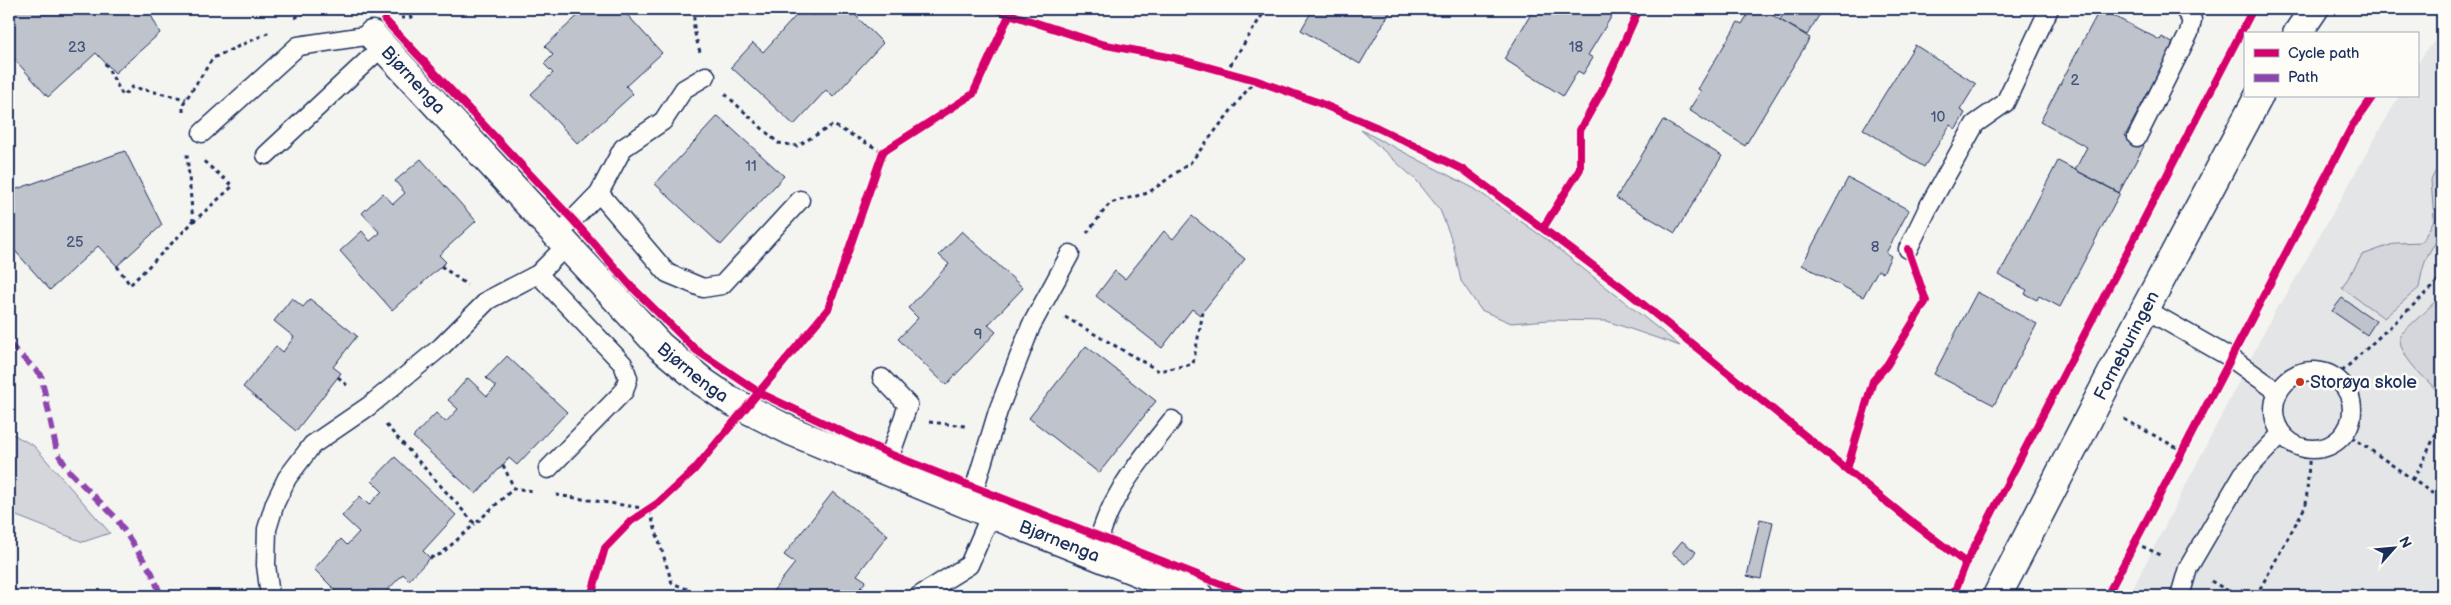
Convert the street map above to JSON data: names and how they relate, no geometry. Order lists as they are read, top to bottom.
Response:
{
  "streets": {
    "street": ["Bjørnenga", "Forneburingen"]
  },
  "places": ["Storøya skole"],
  "house_numbers": [
    "23",
    "18",
    "2",
    "10",
    "11",
    "25",
    "8",
    "9"
  ],
  "legend": ["Cycle path", "Path"],
  "north": "top right"
}
